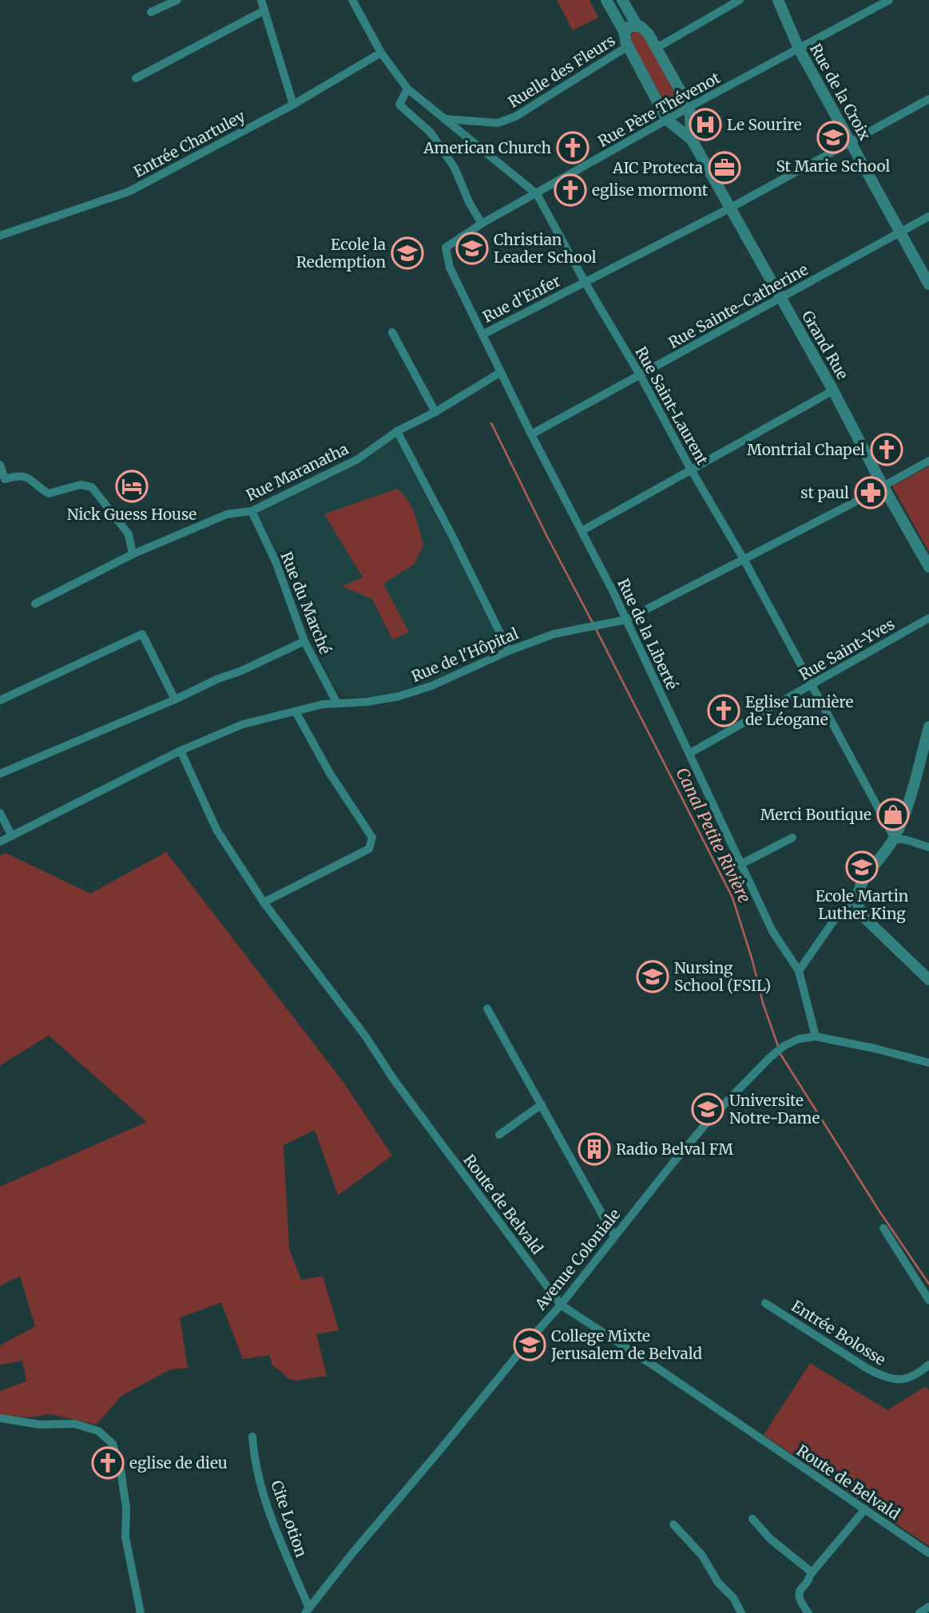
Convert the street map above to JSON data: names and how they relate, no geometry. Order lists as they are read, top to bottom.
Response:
{
  "streets": {
    "street": [
      "Ruelle des Fleurs",
      "Rue de la Croix",
      "Rue Père Thévenot",
      "Entrée Chartuley",
      "Rue d'Enfer",
      "Rue Sainte-Catherine",
      "Grand Rue",
      "Rue Saint-Laurent",
      "Rue Maranatha",
      "Rue du Marché",
      "Rue de la Liberté",
      "Rue Saint-Yves",
      "Rue de l'Hôpital",
      "Route de Belvald",
      "Avenue Coloniale",
      "Entrée Bolosse",
      "Cite Lotion"
    ]
  },
  "crossings": [
    ["Ruelle des Fleurs", "Grand Rue"],
    ["Ruelle des Fleurs", "Rue Saint-Laurent"],
    ["Rue de la Croix", "Rue Père Thévenot"],
    ["Rue de la Croix", "Rue d'Enfer"],
    ["Rue de la Croix", "Rue Sainte-Catherine"],
    ["Rue Père Thévenot", "Grand Rue"],
    ["Rue Père Thévenot", "Rue Saint-Laurent"],
    ["Rue Père Thévenot", "Rue de la Liberté"],
    ["Entrée Chartuley", "Rue Saint-Laurent"],
    ["Rue d'Enfer", "Grand Rue"],
    ["Rue d'Enfer", "Rue Saint-Laurent"],
    ["Rue d'Enfer", "Rue de la Liberté"],
    ["Rue Sainte-Catherine", "Grand Rue"],
    ["Rue Sainte-Catherine", "Rue Saint-Laurent"],
    ["Rue Sainte-Catherine", "Rue de la Liberté"],
    ["Grand Rue", "Rue de l'Hôpital"],
    ["Rue Saint-Laurent", "Rue Saint-Yves"],
    ["Rue Saint-Laurent", "Rue de l'Hôpital"],
    ["Rue Maranatha", "Rue du Marché"],
    ["Rue Maranatha", "Rue de la Liberté"],
    ["Rue du Marché", "Rue de l'Hôpital"],
    ["Rue de la Liberté", "Rue Saint-Yves"],
    ["Rue de la Liberté", "Rue de l'Hôpital"],
    ["Rue de la Liberté", "Avenue Coloniale"],
    ["Rue de l'Hôpital", "Route de Belvald"],
    ["Route de Belvald", "Avenue Coloniale"],
    ["Avenue Coloniale", "Cite Lotion"]
  ],
  "water": ["Canal Petite Rivière"],
  "places": {
    "hospital": ["Le Sourire"],
    "school or university": [
      "St Marie School",
      "Christian Leader School",
      "Ecole la Redemption",
      "Ecole Martin Luther King",
      "Nursing School (FSIL)",
      "Universite Notre-Dame",
      "College Mixte Jerusalem de Belvald"
    ],
    "church": [
      "American Church",
      "eglise mormont",
      "Montrial Chapel",
      "Eglise Lumière de Léogane",
      "eglise de dieu"
    ],
    "office": ["AIC Protecta"],
    "hotel": ["Nick Guess House"],
    "pharmacy": ["st paul"],
    "shop": ["Merci Boutique"],
    "building": ["Radio Belval FM"]
  }
}
